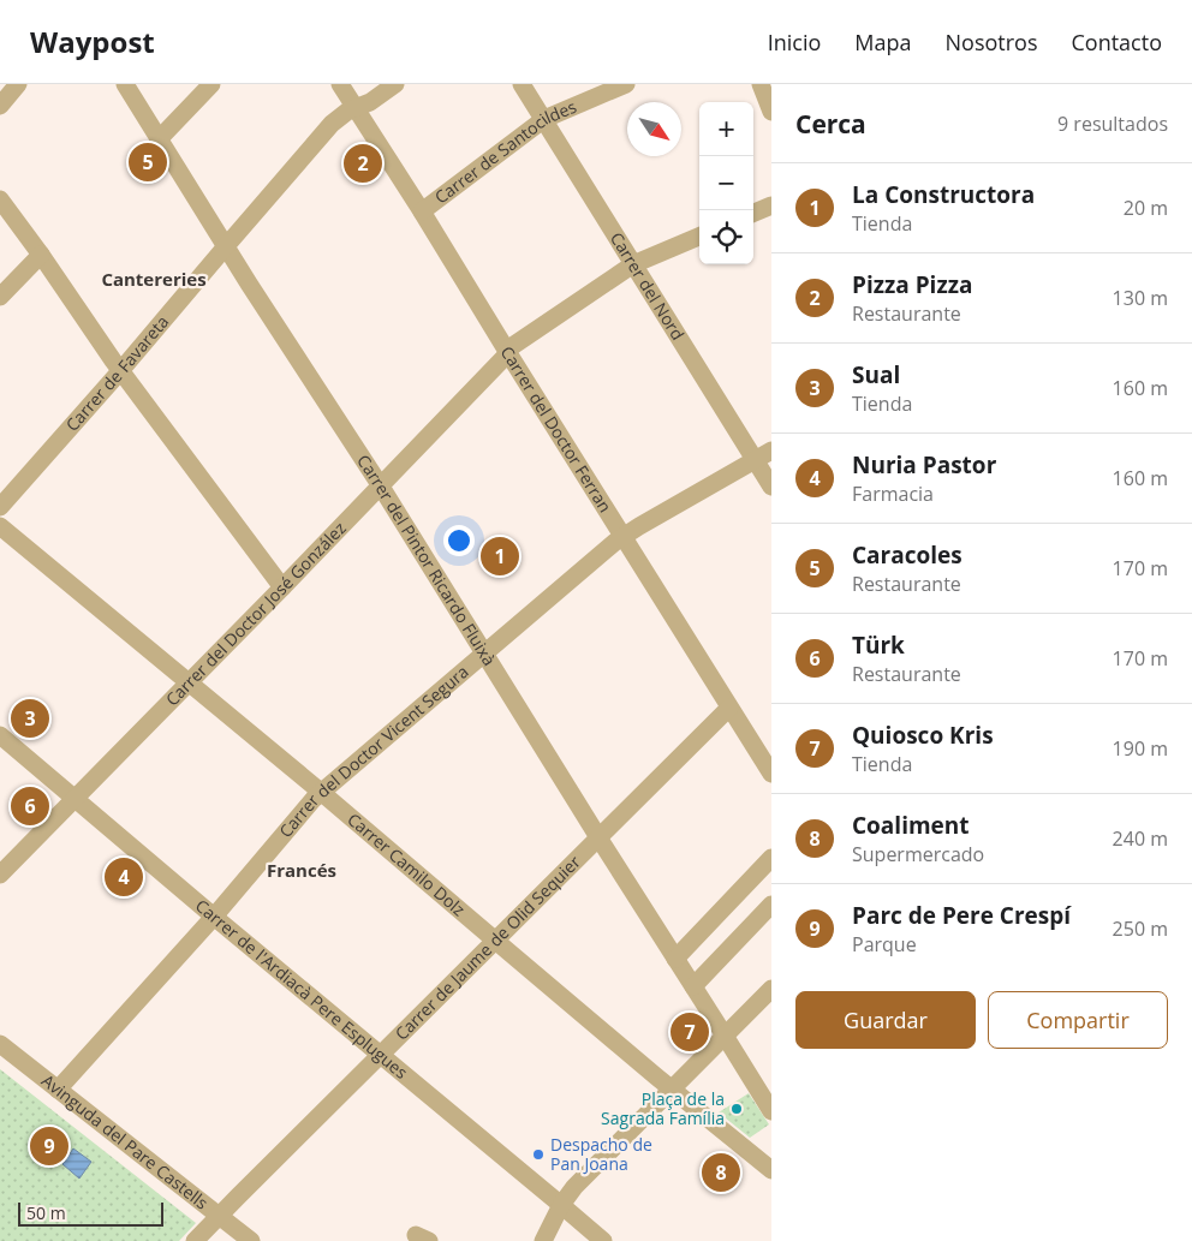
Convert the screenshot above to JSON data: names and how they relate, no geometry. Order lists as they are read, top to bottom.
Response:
{
  "streets": {
    "street": [
      "Carrer de Santocildes",
      "Carrer del Nord",
      "Carrer de Favareta",
      "Carrer del Doctor Ferran",
      "Carrer del Pintor Ricardo Fluixà",
      "Carrer del Doctor José González",
      "Carrer del Doctor Vicent Segura",
      "Carrer Camilo Dolz",
      "Carrer de Jaume de Olid Sequier",
      "Carrer de l'Ardiacà Pere Esplugues",
      "Avinguda del Pare Castells"
    ]
  },
  "crossings": [
    ["Carrer de Santocildes", "Carrer del Nord"],
    ["Carrer de Santocildes", "Carrer del Doctor Ferran"],
    ["Carrer del Nord", "Carrer del Doctor José González"],
    ["Carrer del Nord", "Carrer del Doctor Vicent Segura"],
    ["Carrer de Favareta", "Carrer del Doctor Ferran"],
    ["Carrer de Favareta", "Carrer del Pintor Ricardo Fluixà"],
    ["Carrer del Doctor Ferran", "Carrer del Doctor José González"],
    ["Carrer del Doctor Ferran", "Carrer del Doctor Vicent Segura"],
    ["Carrer del Doctor Ferran", "Carrer de Jaume de Olid Sequier"],
    ["Carrer del Pintor Ricardo Fluixà", "Carrer del Doctor José González"],
    ["Carrer del Pintor Ricardo Fluixà", "Carrer del Doctor Vicent Segura"],
    ["Carrer del Pintor Ricardo Fluixà", "Carrer de Jaume de Olid Sequier"],
    ["Carrer del Doctor José González", "Carrer Camilo Dolz"],
    ["Carrer del Doctor José González", "Carrer de l'Ardiacà Pere Esplugues"],
    ["Carrer del Doctor Vicent Segura", "Carrer Camilo Dolz"],
    ["Carrer del Doctor Vicent Segura", "Carrer de l'Ardiacà Pere Esplugues"],
    ["Carrer del Doctor Vicent Segura", "Avinguda del Pare Castells"],
    ["Carrer Camilo Dolz", "Carrer de Jaume de Olid Sequier"],
    ["Carrer de Jaume de Olid Sequier", "Carrer de l'Ardiacà Pere Esplugues"],
    ["Carrer de Jaume de Olid Sequier", "Avinguda del Pare Castells"]
  ],
  "districts": ["Cantereries", "Francés"],
  "places": ["Plaça de la Sagrada Família", "Despacho de Pan Joana"],
  "scale_bar": "50 m",
  "north": "bottom right",
  "page": {
    "header": "Waypost",
    "nav": [
      "Inicio",
      "Mapa",
      "Nosotros",
      "Contacto"
    ],
    "heading": ["Cerca", "9 resultados"],
    "map_buttons": ["+", "−"],
    "pins": [
      "5",
      "2",
      "1",
      "3",
      "6",
      "4",
      "7",
      "9",
      "8"
    ],
    "list": [
      {
        "mark": "1",
        "name": "La Constructora",
        "note": "Tienda",
        "value": "20 m"
      },
      {
        "mark": "2",
        "name": "Pizza Pizza",
        "note": "Restaurante",
        "value": "130 m"
      },
      {
        "mark": "3",
        "name": "Sual",
        "note": "Tienda",
        "value": "160 m"
      },
      {
        "mark": "4",
        "name": "Nuria Pastor",
        "note": "Farmacia",
        "value": "160 m"
      },
      {
        "mark": "5",
        "name": "Caracoles",
        "note": "Restaurante",
        "value": "170 m"
      },
      {
        "mark": "6",
        "name": "Türk",
        "note": "Restaurante",
        "value": "170 m"
      },
      {
        "mark": "7",
        "name": "Quiosco Kris",
        "note": "Tienda",
        "value": "190 m"
      },
      {
        "mark": "8",
        "name": "Coaliment",
        "note": "Supermercado",
        "value": "240 m"
      },
      {
        "mark": "9",
        "name": "Parc de Pere Crespí",
        "note": "Parque",
        "value": "250 m"
      }
    ],
    "buttons": ["Guardar", "Compartir"],
    "scale": "50 m"
  }
}
